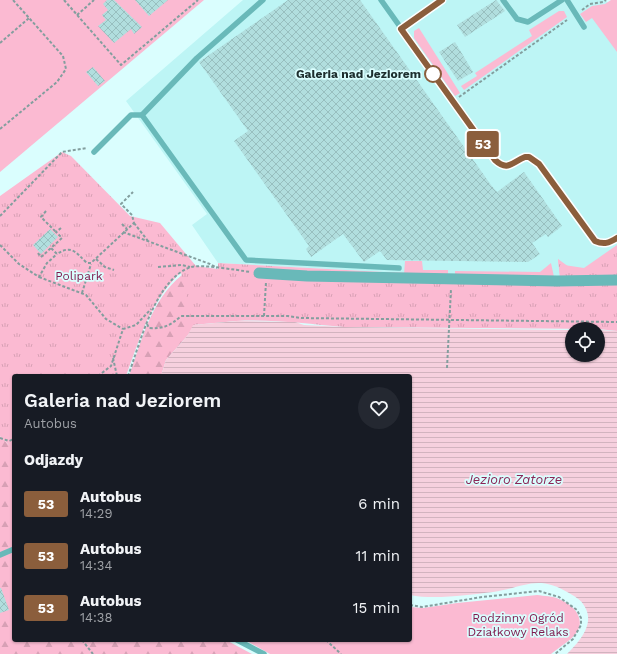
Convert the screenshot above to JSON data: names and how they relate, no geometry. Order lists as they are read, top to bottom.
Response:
{
  "water": ["Jezioro Zatorze"],
  "parks": ["Polipark", "Rodzinny Ogród Działkowy Relaks"],
  "places": ["Galeria nad Jeziorem"],
  "lines": ["bus line 53"],
  "page": {
    "on_map": "53",
    "heading": [
      ["Galeria nad Jeziorem", "Autobus"],
      "Odjazdy"
    ],
    "list": [
      {
        "mark": "53",
        "name": "Autobus",
        "note": "14:29",
        "value": "6 min"
      },
      {
        "mark": "53",
        "name": "Autobus",
        "note": "14:34",
        "value": "11 min"
      },
      {
        "mark": "53",
        "name": "Autobus",
        "note": "14:38",
        "value": "15 min"
      }
    ]
  }
}
